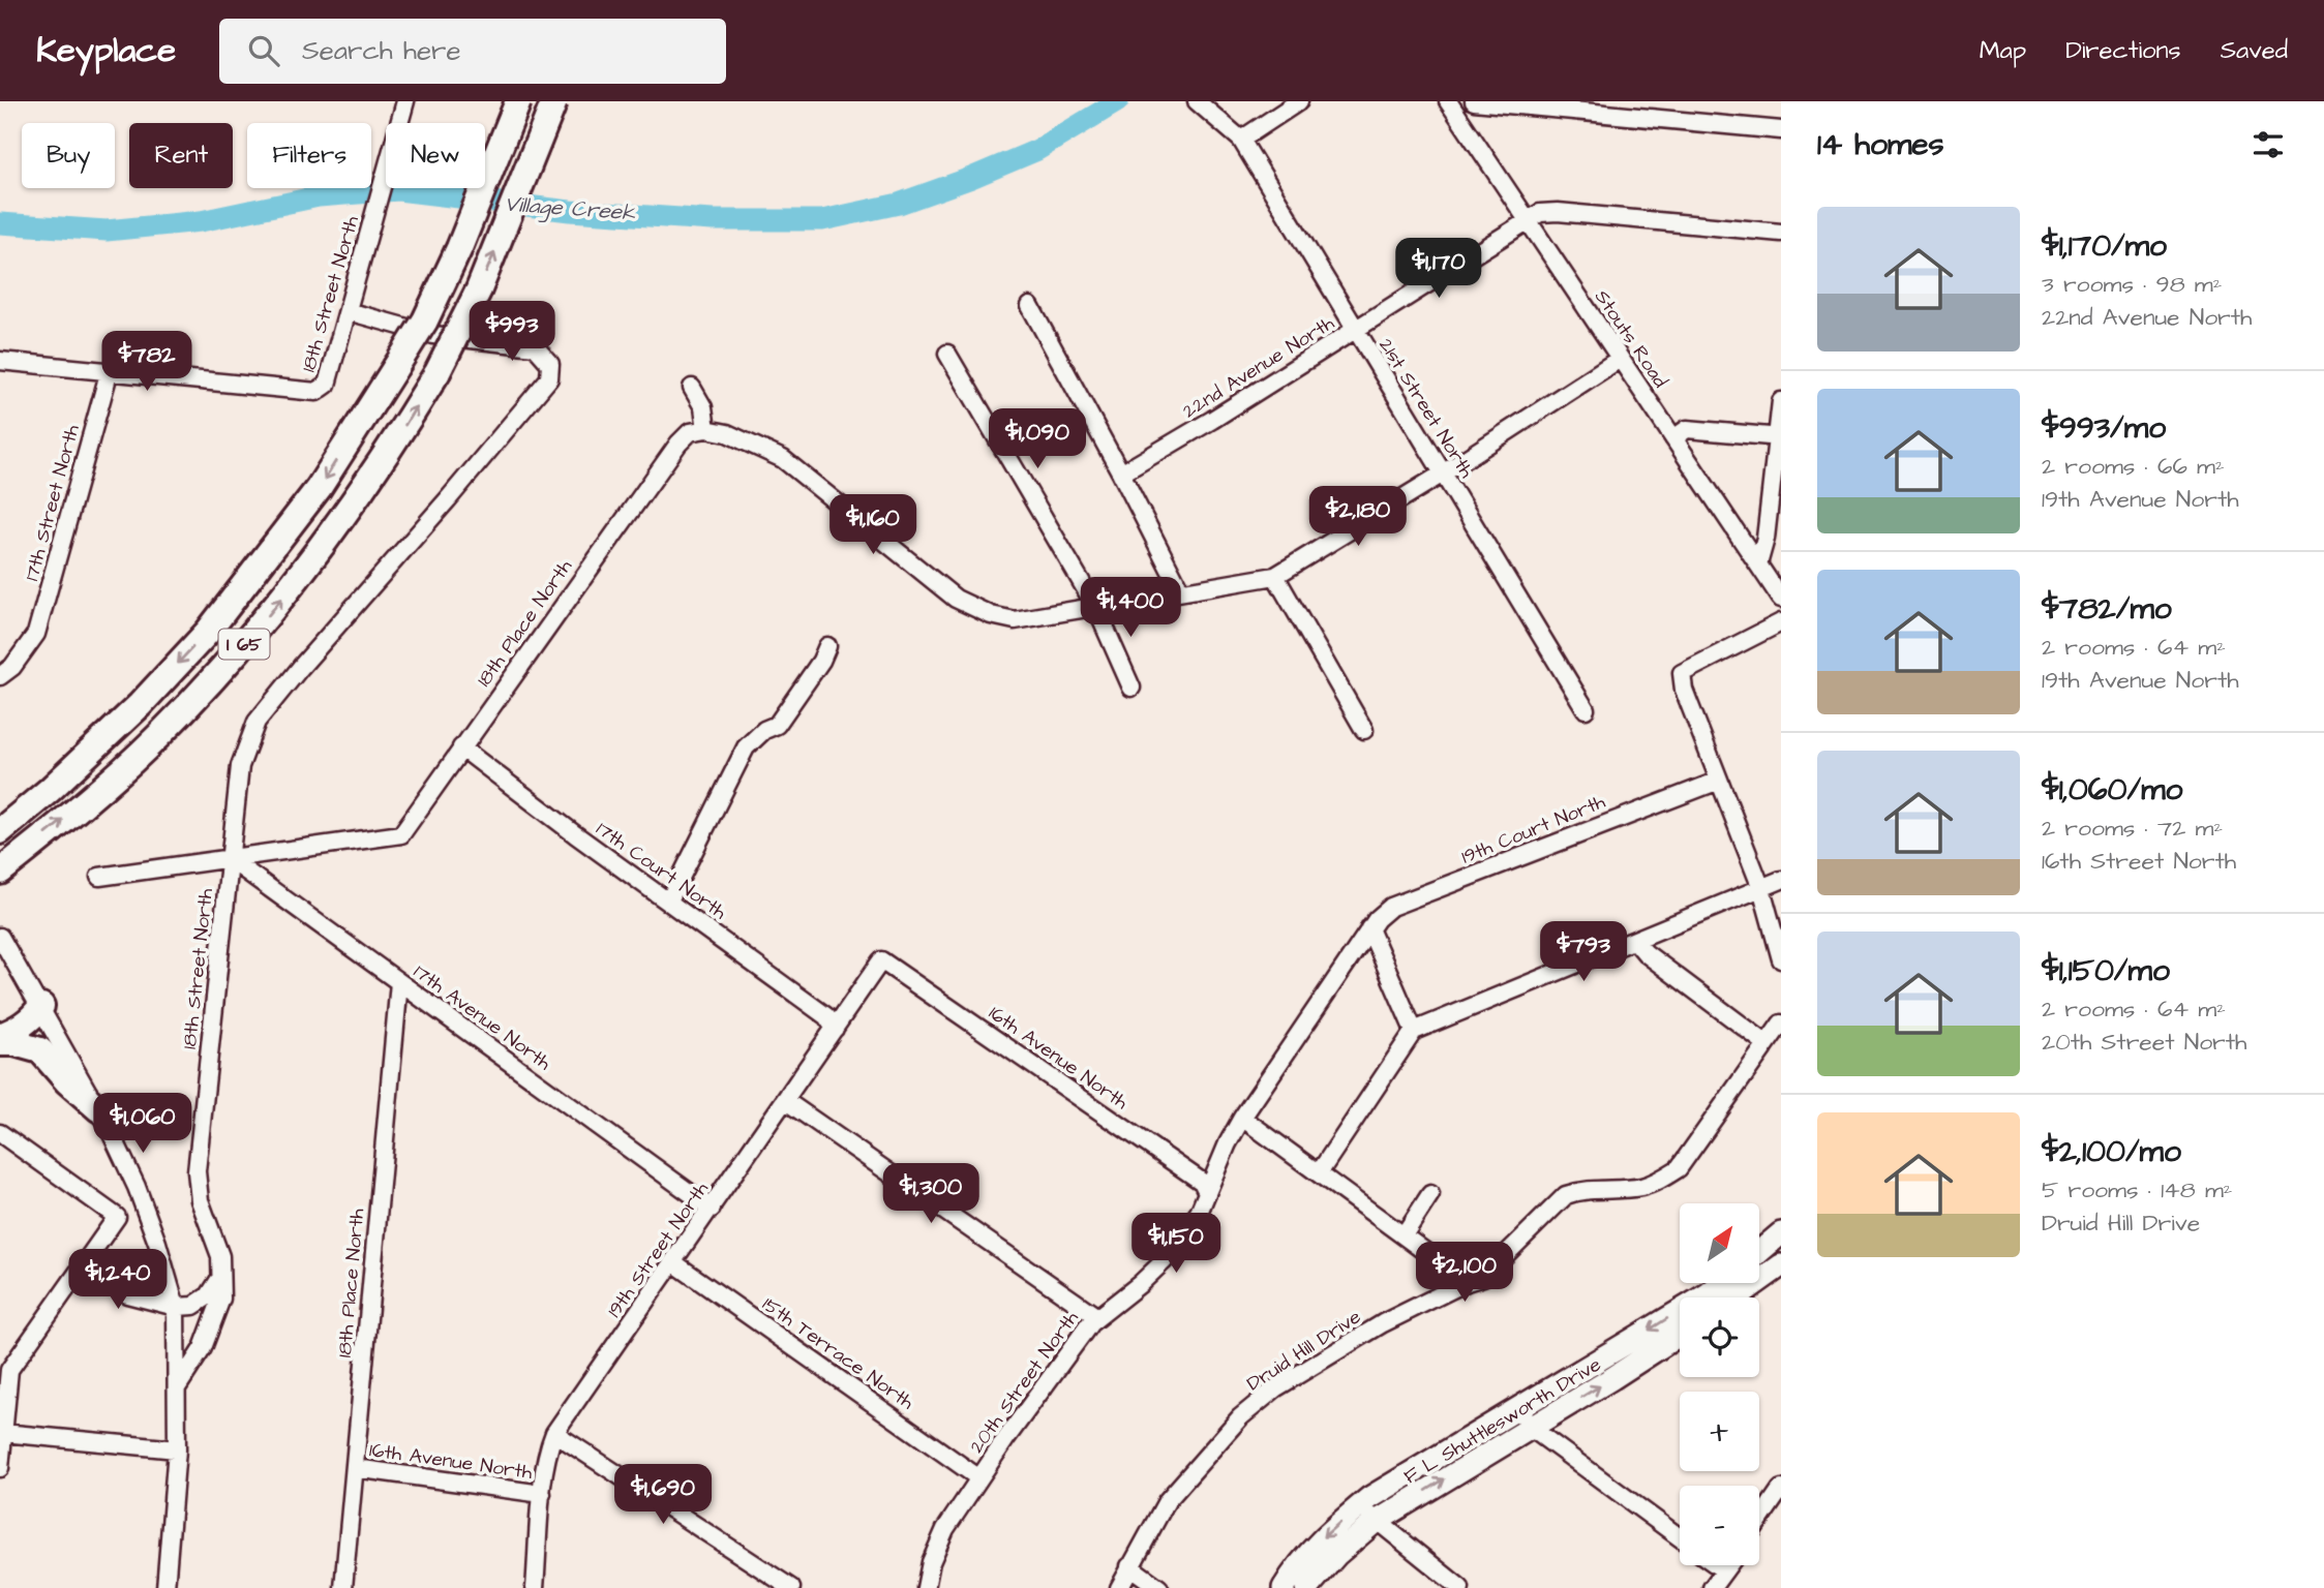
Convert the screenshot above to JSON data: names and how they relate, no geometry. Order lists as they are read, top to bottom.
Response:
{
  "streets": {
    "highway": ["I 65"],
    "main road": ["F L Shuttlesworth Drive"],
    "street": [
      "18th Street North",
      "Stouts Road",
      "22nd Avenue North",
      "21st Street North",
      "17th Street North",
      "18th Place North",
      "19th Court North",
      "17th Court North",
      "17th Avenue North",
      "16th Avenue North",
      "19th Street North",
      "Druid Hill Drive",
      "15th Terrace North",
      "20th Street North"
    ]
  },
  "crossings": [
    ["18th Street North", "17th Street North"],
    ["18th Street North", "18th Place North"],
    ["18th Street North", "17th Avenue North"],
    ["Stouts Road", "22nd Avenue North"],
    ["22nd Avenue North", "21st Street North"],
    ["18th Place North", "17th Court North"],
    ["18th Place North", "17th Avenue North"],
    ["18th Place North", "16th Avenue North"],
    ["19th Court North", "20th Street North"],
    ["17th Court North", "19th Street North"],
    ["17th Avenue North", "19th Street North"],
    ["16th Avenue North", "19th Street North"],
    ["16th Avenue North", "20th Street North"],
    ["19th Street North", "15th Terrace North"],
    ["15th Terrace North", "20th Street North"]
  ],
  "water": ["Village Creek"],
  "north": "top right",
  "page": {
    "header": "Keyplace",
    "search": "Search here",
    "nav": ["Map", "Directions", "Saved"],
    "heading": "14 homes",
    "chip": [
      "Buy",
      "Rent",
      "Filters",
      "New"
    ],
    "list": [
      {
        "name": "$1,170/mo",
        "note": "3 rooms · 98 m² · 22nd Avenue North"
      },
      {
        "name": "$993/mo",
        "note": "2 rooms · 66 m² · 19th Avenue North"
      },
      {
        "name": "$782/mo",
        "note": "2 rooms · 64 m² · 19th Avenue North"
      },
      {
        "name": "$1,060/mo",
        "note": "2 rooms · 72 m² · 16th Street North"
      },
      {
        "name": "$1,150/mo",
        "note": "2 rooms · 64 m² · 20th Street North"
      },
      {
        "name": "$2,100/mo",
        "note": "5 rooms · 148 m² · Druid Hill Drive"
      }
    ],
    "price": [
      "$1,170",
      "$993",
      "$782",
      "$1,090",
      "$2,180",
      "$1,160",
      "$1,400",
      "$793",
      "$1,060",
      "$1,300",
      "$1,150",
      "$2,100",
      "$1,240",
      "$1,690"
    ],
    "map_buttons": ["+", "−"]
  }
}
